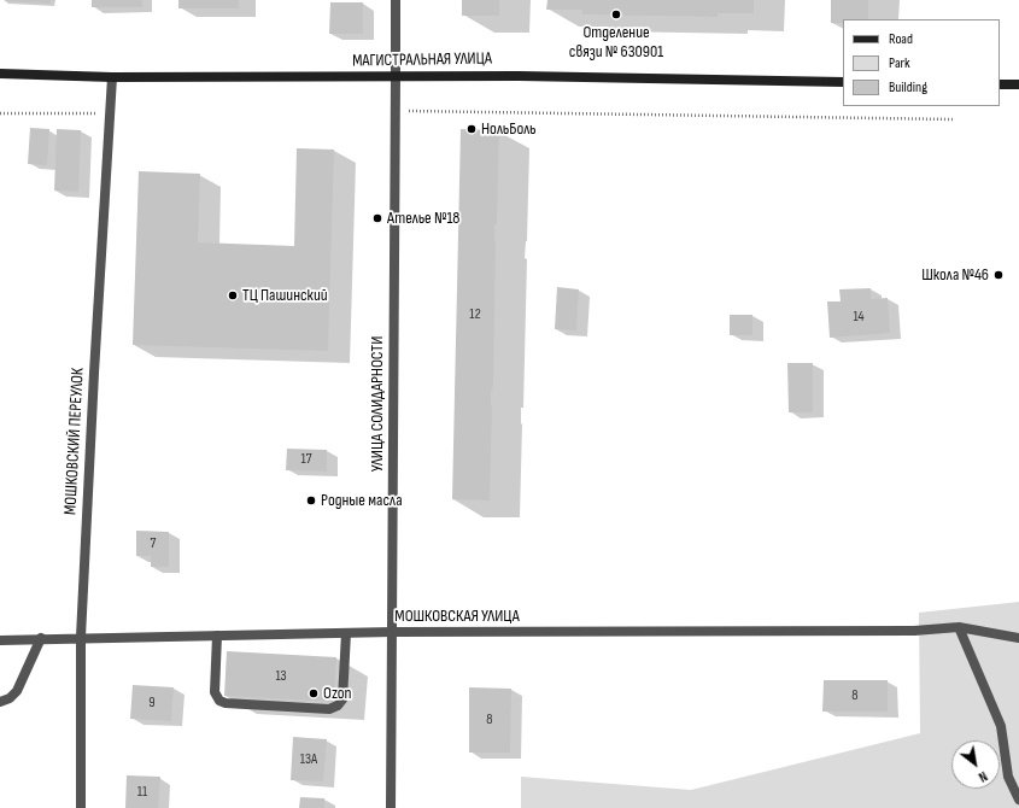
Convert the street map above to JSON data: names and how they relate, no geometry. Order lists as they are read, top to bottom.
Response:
{
  "streets": {
    "main road": ["МАГИСТРАЛЬНАЯ УЛИЦА"],
    "street": ["УЛИЦА СОЛИДАРНОСТИ", "МОШКОВСКИЙ ПЕРЕУЛОК", "МОШКОВСКАЯ УЛИЦА"]
  },
  "crossings": [
    ["МАГИСТРАЛЬНАЯ УЛИЦА", "УЛИЦА СОЛИДАРНОСТИ"],
    ["МАГИСТРАЛЬНАЯ УЛИЦА", "МОШКОВСКИЙ ПЕРЕУЛОК"],
    ["УЛИЦА СОЛИДАРНОСТИ", "МОШКОВСКАЯ УЛИЦА"],
    ["МОШКОВСКИЙ ПЕРЕУЛОК", "МОШКОВСКАЯ УЛИЦА"]
  ],
  "places": [
    "Отделение связи № 630901",
    "НольБоль",
    "Ателье №18",
    "Школа №46",
    "ТЦ Пашинский",
    "Родные масла",
    "Ozon"
  ],
  "house_numbers": [
    "12",
    "14",
    "17",
    "7",
    "13",
    "8",
    "9",
    "8",
    "13А",
    "11"
  ],
  "legend": ["Road", "Park", "Building"],
  "north": "bottom right"
}
